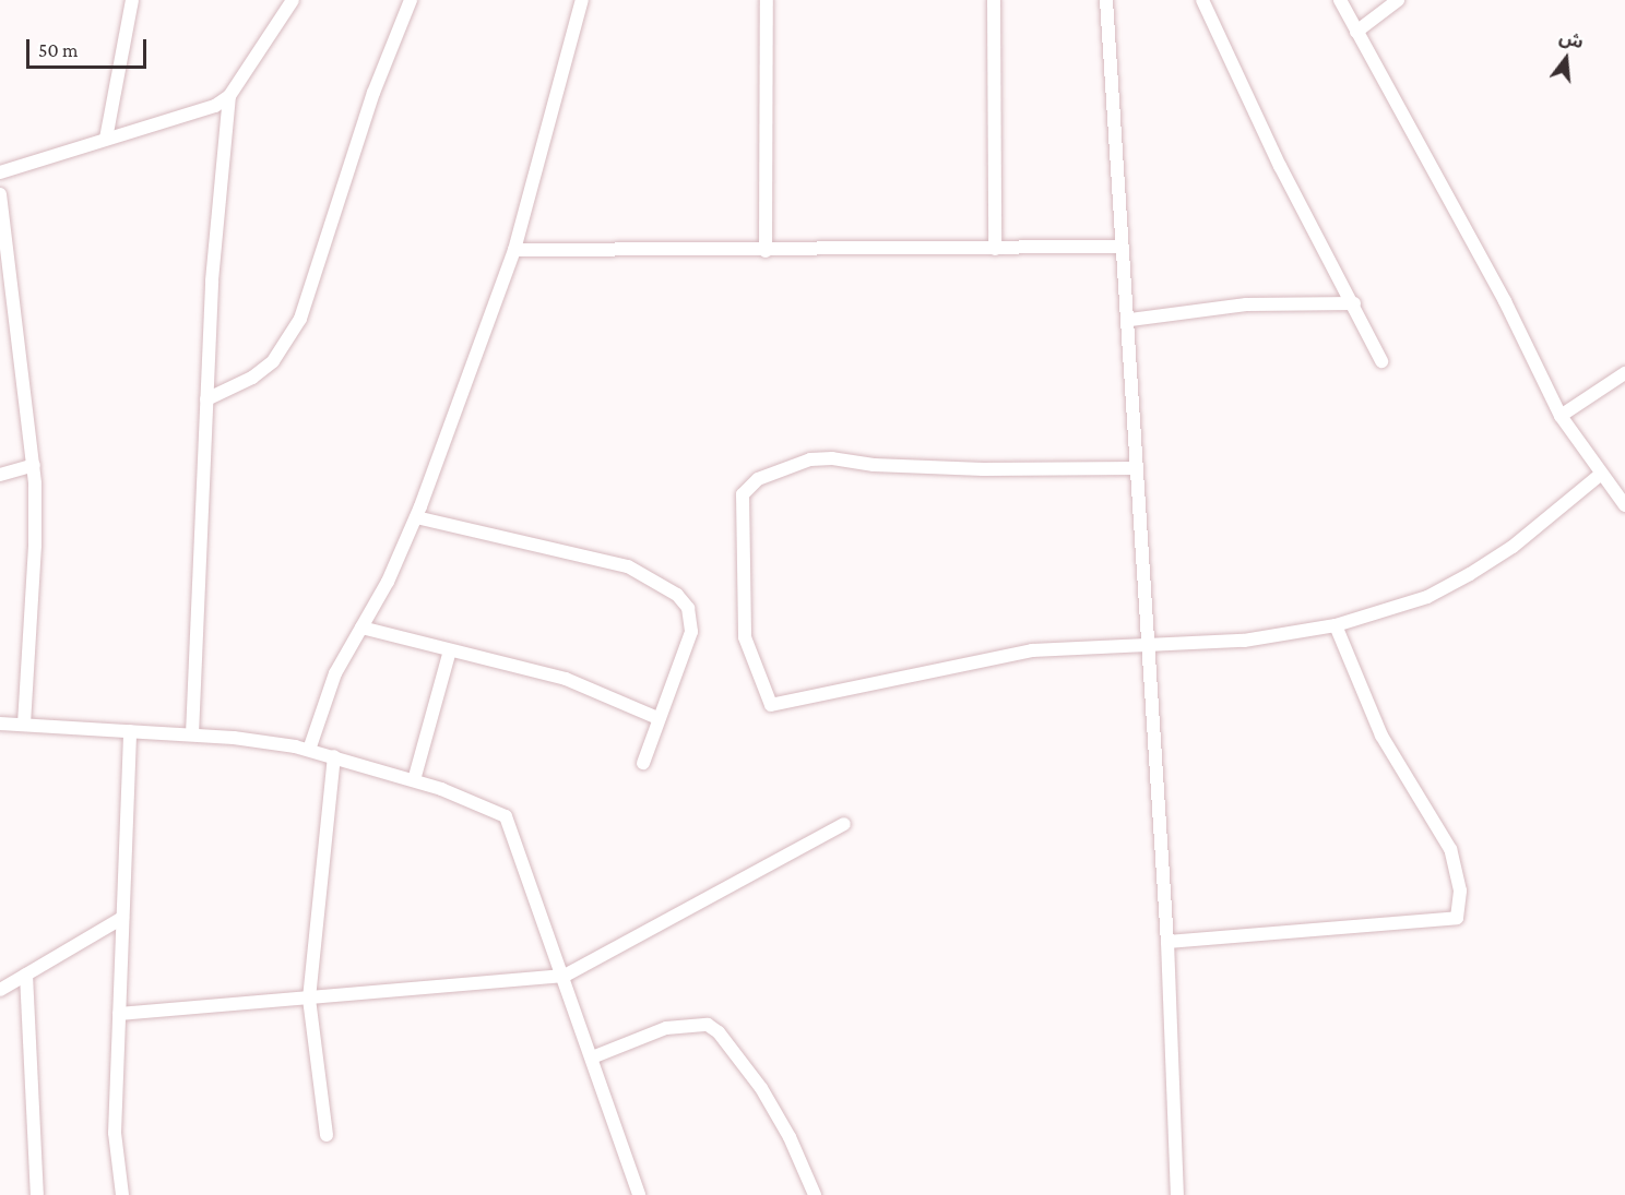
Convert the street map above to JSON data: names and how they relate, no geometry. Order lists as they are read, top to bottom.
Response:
{
  "scale_bar": "50 m",
  "north": "top"
}
